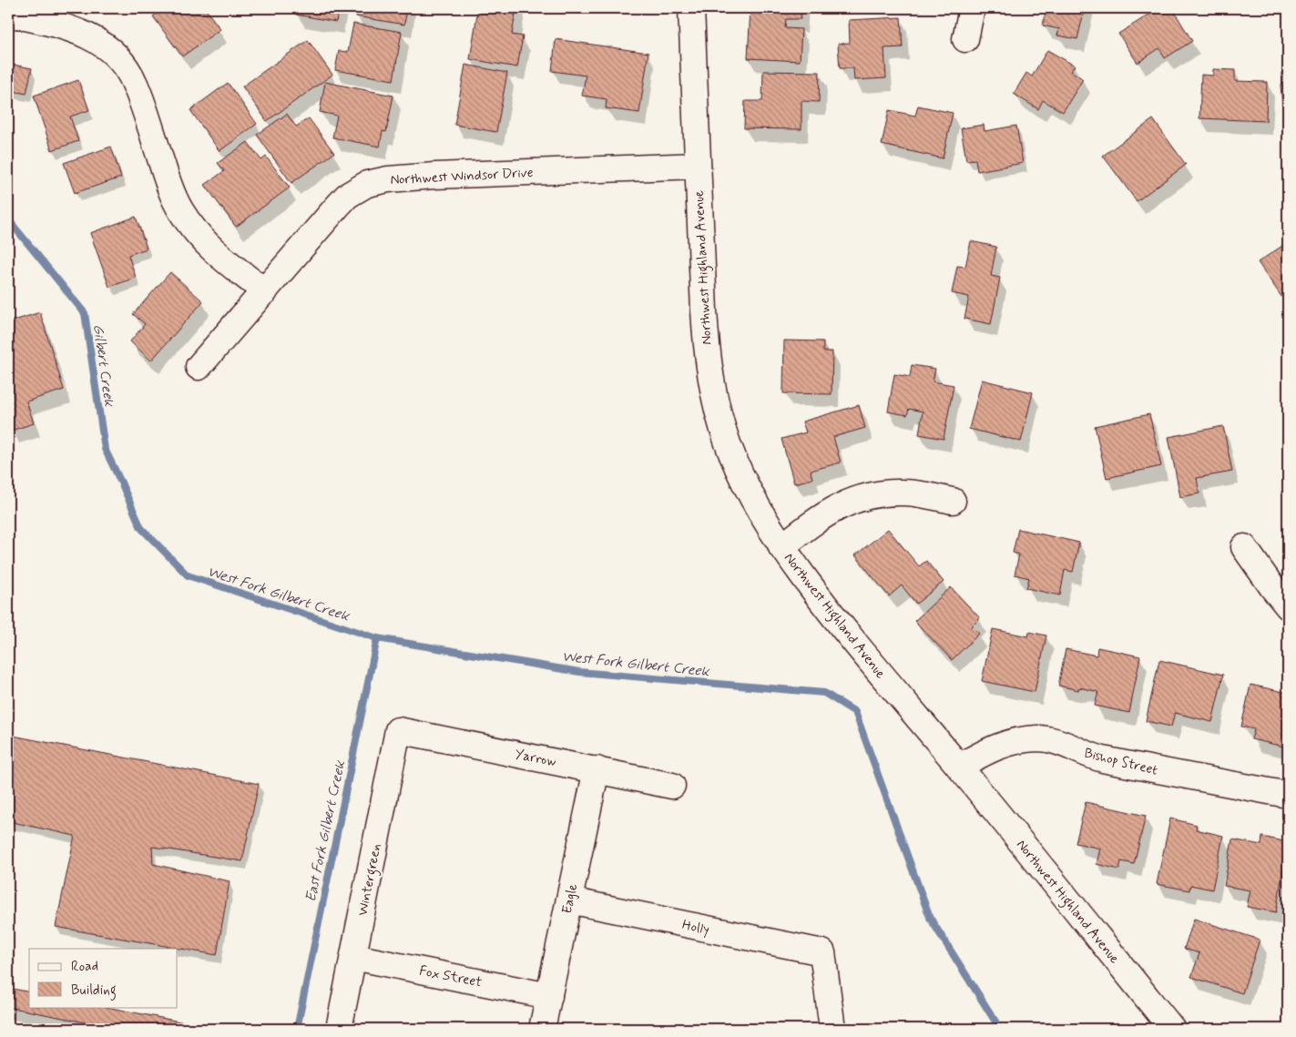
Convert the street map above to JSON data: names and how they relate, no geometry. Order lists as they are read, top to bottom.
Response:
{
  "streets": {
    "street": [
      "Northwest Windsor Drive",
      "Northwest Highland Avenue",
      "Yarrow",
      "Bishop Street",
      "Wintergreen",
      "Eagle",
      "Holly",
      "Fox Street"
    ]
  },
  "crossings": [
    ["Northwest Windsor Drive", "Northwest Highland Avenue"],
    ["Northwest Highland Avenue", "Bishop Street"],
    ["Yarrow", "Wintergreen"],
    ["Yarrow", "Eagle"],
    ["Wintergreen", "Fox Street"],
    ["Eagle", "Holly"],
    ["Eagle", "Fox Street"]
  ],
  "water": ["Gilbert Creek", "West Fork Gilbert Creek", "East Fork Gilbert Creek"],
  "legend": ["Road", "Building"]
}
